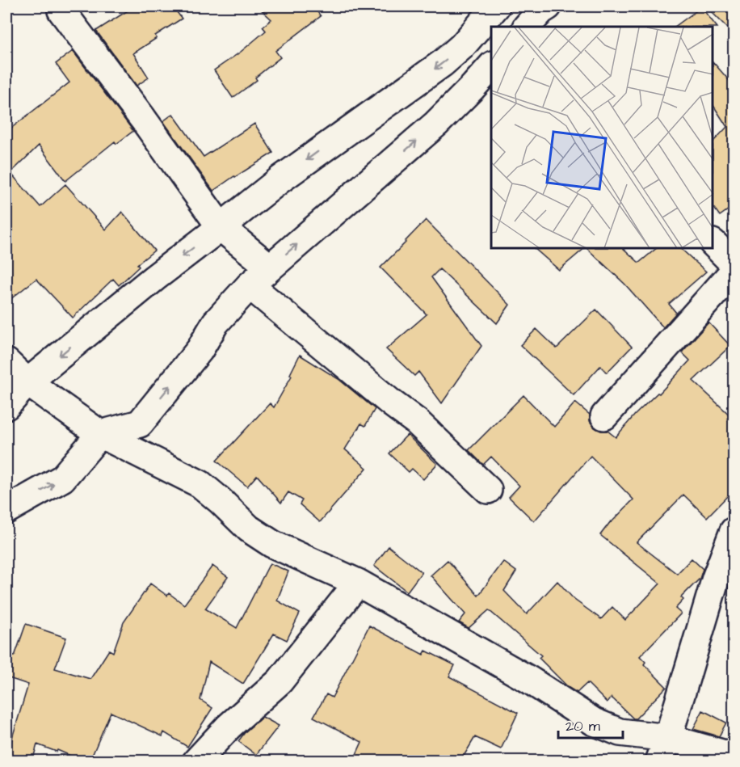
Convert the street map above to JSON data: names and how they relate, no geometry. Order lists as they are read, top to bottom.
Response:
{
  "scale_bar": "20 m"
}
